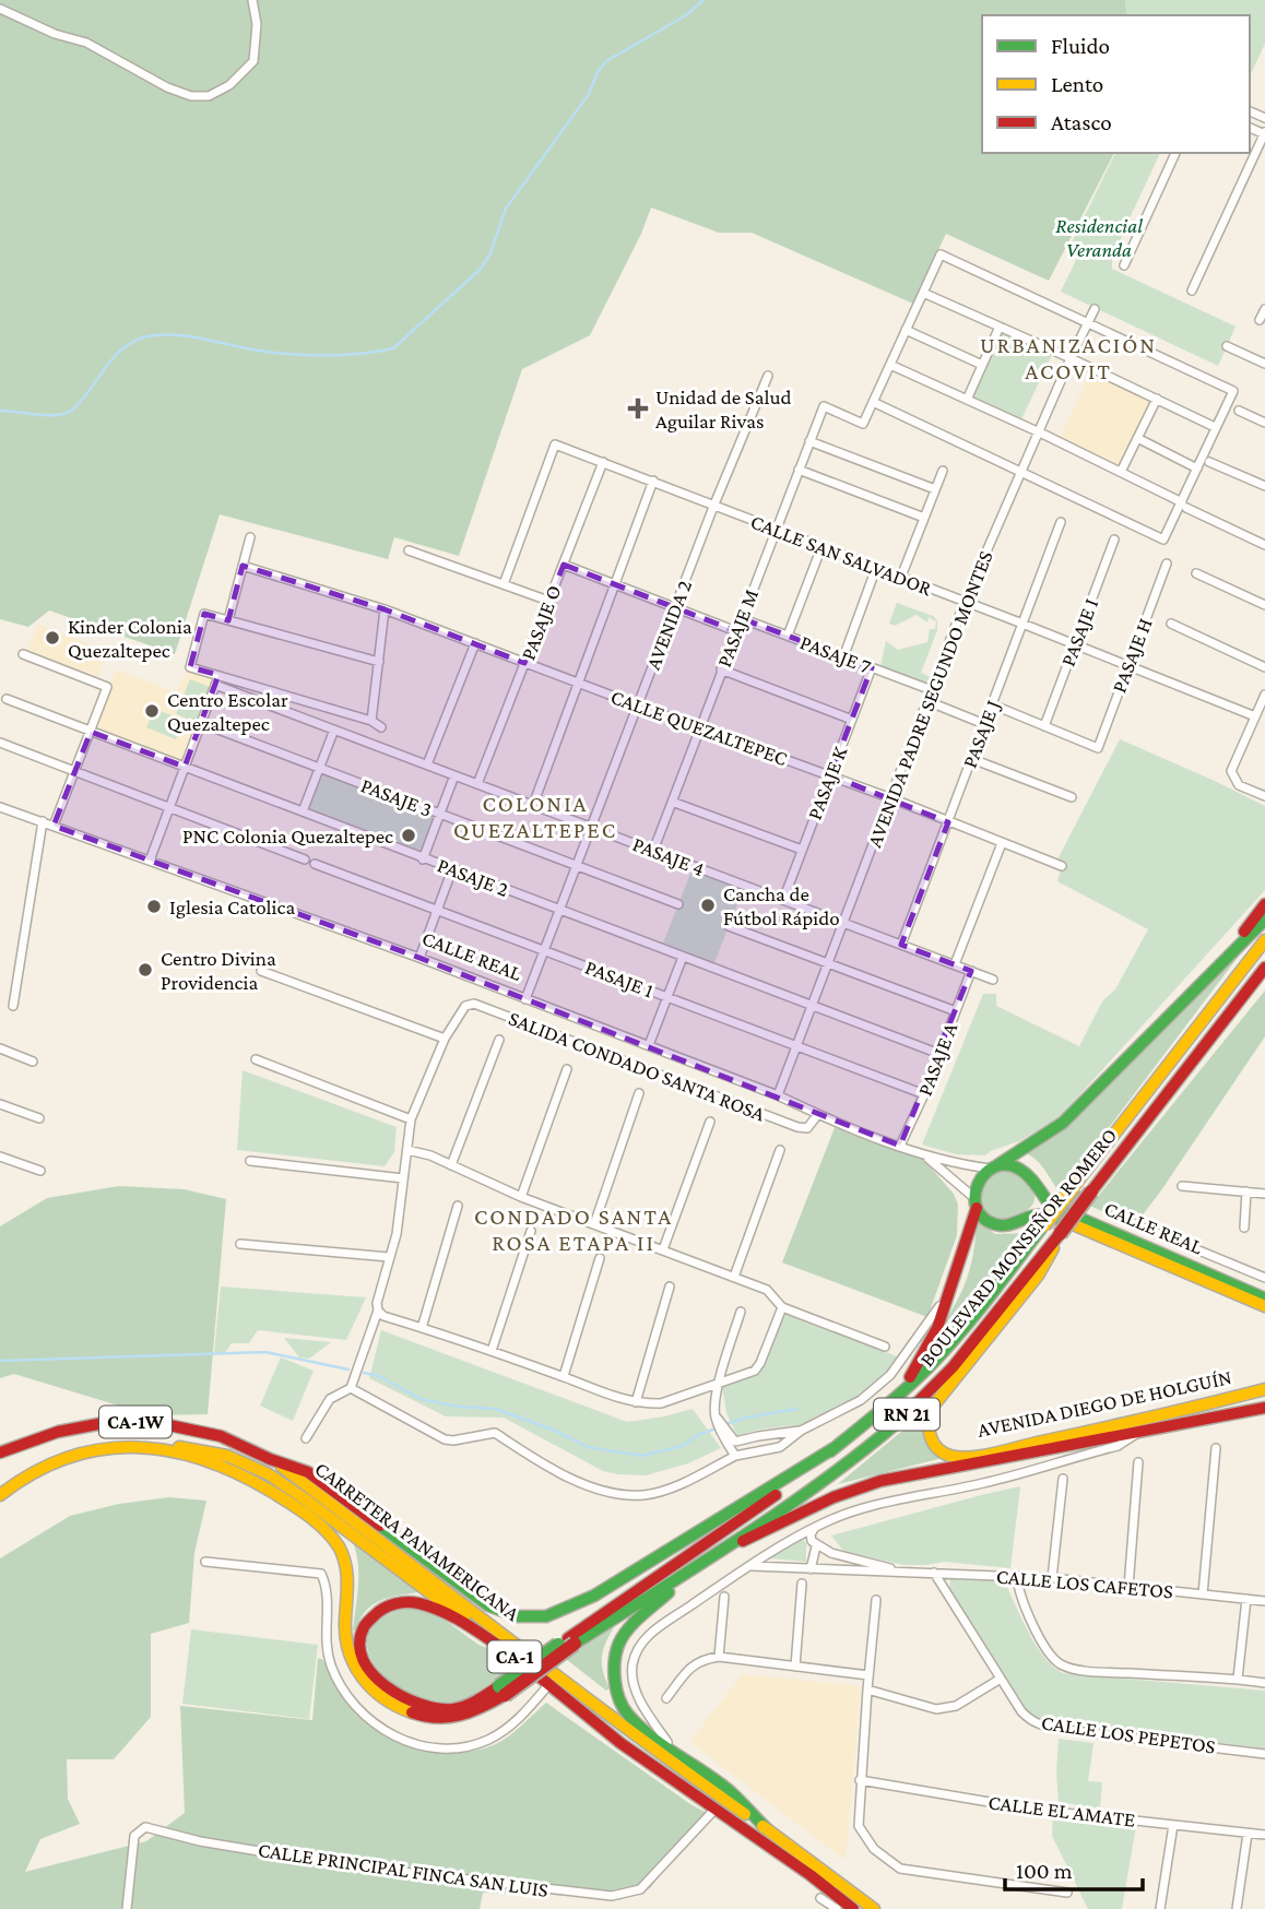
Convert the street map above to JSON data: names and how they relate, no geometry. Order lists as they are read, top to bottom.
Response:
{
  "streets": {
    "main road": [
      "CALLE REAL",
      "BOULEVARD MONSEÑOR ROMERO",
      "AVENIDA DIEGO DE HOLGUÍN",
      "RN 21",
      "CA-1W",
      "CARRETERA PANAMERICANA",
      "CA-1"
    ],
    "street": [
      "CALLE SAN SALVADOR",
      "PASAJE O",
      "AVENIDA 2",
      "PASAJE M",
      "PASAJE I",
      "PASAJE 7",
      "PASAJE H",
      "AVENIDA PADRE SEGUNDO MONTES",
      "CALLE QUEZALTEPEC",
      "PASAJE J",
      "PASAJE K",
      "PASAJE 3",
      "PASAJE 4",
      "PASAJE 2",
      "PASAJE 1",
      "PASAJE A",
      "SALIDA CONDADO SANTA ROSA",
      "CALLE LOS CAFETOS",
      "CALLE LOS PEPETOS",
      "CALLE EL AMATE",
      "CALLE PRINCIPAL FINCA SAN LUIS"
    ]
  },
  "crossings": [
    ["CALLE SAN SALVADOR", "PASAJE O"],
    ["CALLE SAN SALVADOR", "AVENIDA 2"],
    ["CALLE SAN SALVADOR", "PASAJE M"],
    ["CALLE SAN SALVADOR", "PASAJE I"],
    ["CALLE SAN SALVADOR", "PASAJE H"],
    ["CALLE SAN SALVADOR", "AVENIDA PADRE SEGUNDO MONTES"],
    ["CALLE SAN SALVADOR", "PASAJE J"],
    ["PASAJE O", "CALLE QUEZALTEPEC"],
    ["PASAJE O", "PASAJE 4"],
    ["AVENIDA 2", "CALLE QUEZALTEPEC"],
    ["AVENIDA 2", "PASAJE 3"],
    ["AVENIDA 2", "PASAJE 4"],
    ["AVENIDA 2", "PASAJE 2"],
    ["AVENIDA 2", "CALLE REAL"],
    ["AVENIDA 2", "PASAJE 1"],
    ["PASAJE M", "PASAJE 7"],
    ["PASAJE M", "CALLE QUEZALTEPEC"],
    ["PASAJE M", "PASAJE 4"],
    ["PASAJE I", "PASAJE H"],
    ["PASAJE 7", "AVENIDA PADRE SEGUNDO MONTES"],
    ["PASAJE 7", "PASAJE K"],
    ["AVENIDA PADRE SEGUNDO MONTES", "CALLE QUEZALTEPEC"],
    ["AVENIDA PADRE SEGUNDO MONTES", "PASAJE 4"],
    ["AVENIDA PADRE SEGUNDO MONTES", "PASAJE 2"],
    ["AVENIDA PADRE SEGUNDO MONTES", "CALLE REAL"],
    ["AVENIDA PADRE SEGUNDO MONTES", "PASAJE 1"],
    ["CALLE QUEZALTEPEC", "PASAJE J"],
    ["CALLE QUEZALTEPEC", "PASAJE K"],
    ["PASAJE J", "PASAJE 4"],
    ["PASAJE K", "PASAJE 4"],
    ["PASAJE 4", "PASAJE A"],
    ["PASAJE 2", "PASAJE A"],
    ["CALLE REAL", "PASAJE A"],
    ["CALLE REAL", "SALIDA CONDADO SANTA ROSA"],
    ["PASAJE 1", "PASAJE A"],
    ["BOULEVARD MONSEÑOR ROMERO", "AVENIDA DIEGO DE HOLGUÍN"],
    ["CARRETERA PANAMERICANA", "CALLE PRINCIPAL FINCA SAN LUIS"],
    ["CALLE LOS CAFETOS", "CALLE LOS PEPETOS"]
  ],
  "districts": ["URBANIZACIÓN ACOVIT", "COLONIA QUEZALTEPEC", "CONDADO SANTA ROSA ETAPA II"],
  "parks": ["Residencial Veranda"],
  "places": {
    "health": ["Unidad de Salud Aguilar Rivas"],
    "other": [
      "Kinder Colonia Quezaltepec",
      "Centro Escolar Quezaltepec",
      "PNC Colonia Quezaltepec",
      "Cancha de Fútbol Rápido",
      "Iglesia Catolica",
      "Centro Divina Providencia"
    ]
  },
  "legend": ["Fluido", "Lento", "Atasco"],
  "scale_bar": "100 m"
}
